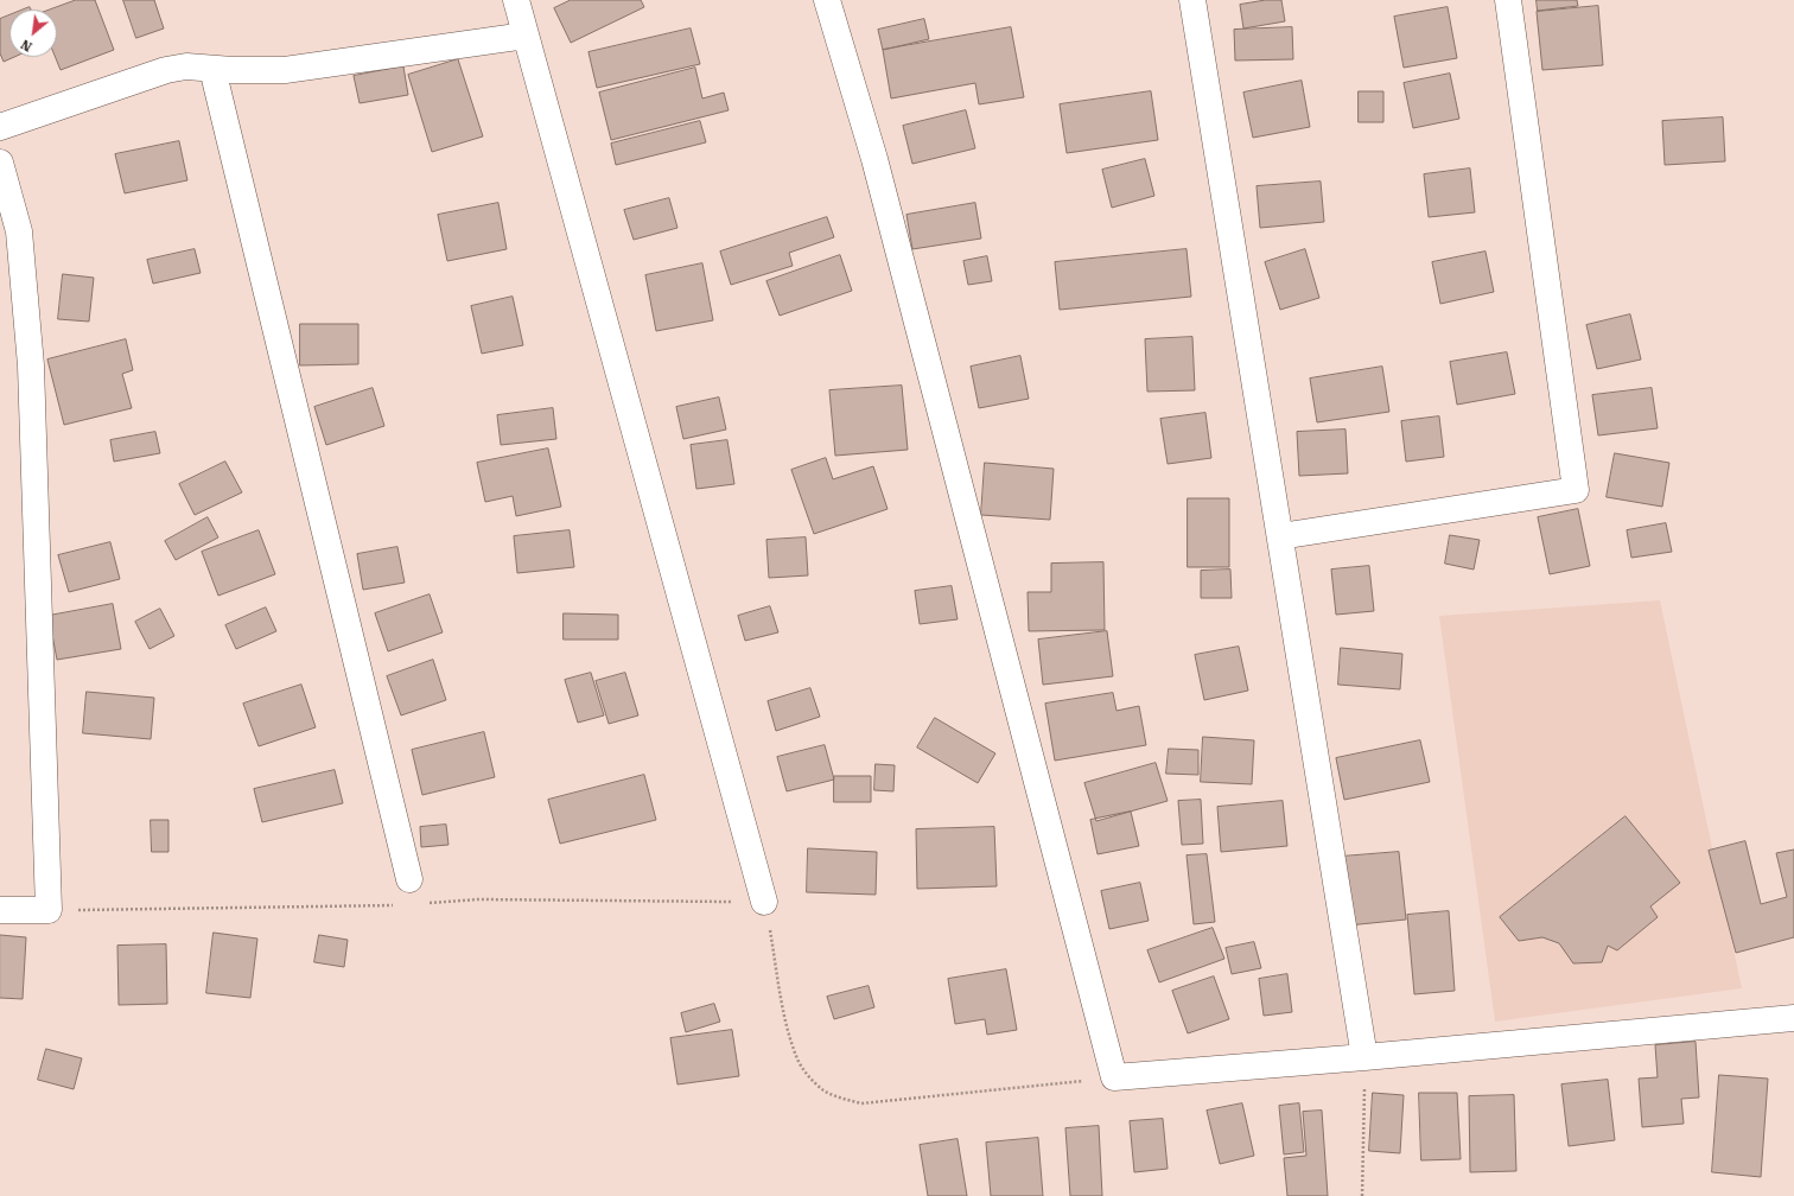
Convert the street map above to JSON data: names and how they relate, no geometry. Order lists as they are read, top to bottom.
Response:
{
  "north": "bottom left"
}
